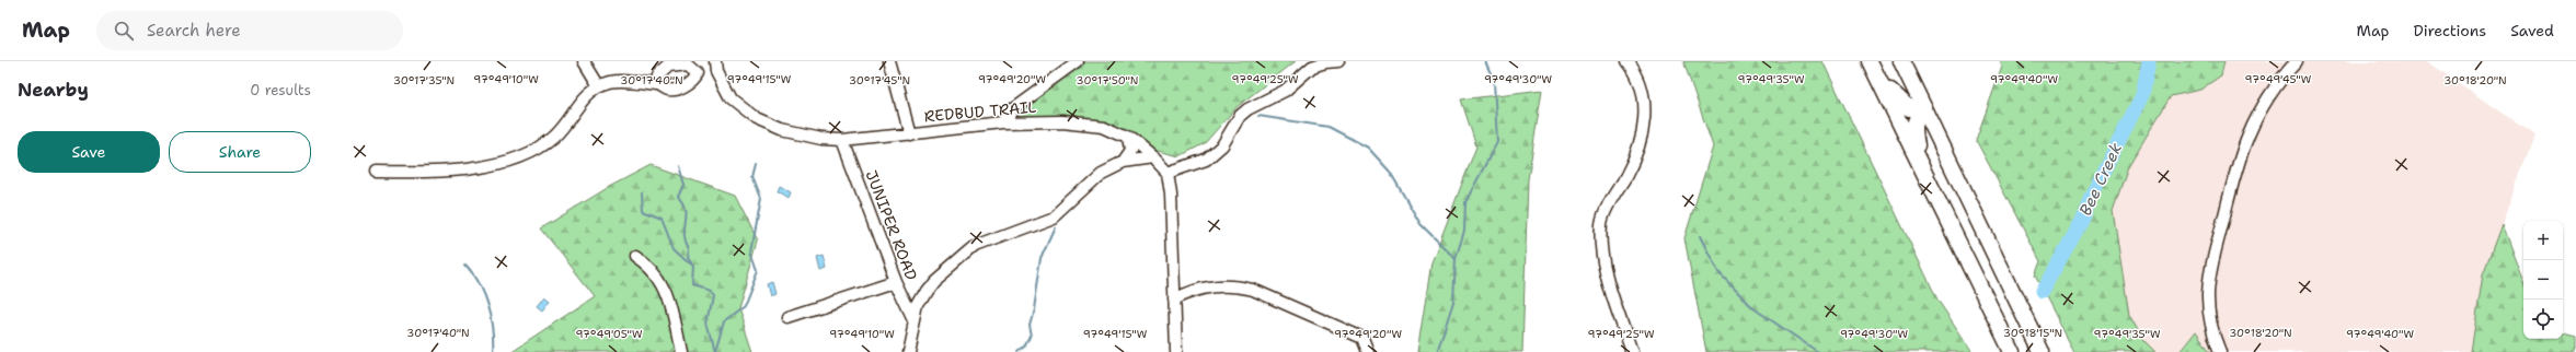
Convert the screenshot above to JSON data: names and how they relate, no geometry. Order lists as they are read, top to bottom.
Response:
{
  "streets": {
    "street": ["REDBUD TRAIL", "JUNIPER ROAD"]
  },
  "crossings": [
    ["REDBUD TRAIL", "JUNIPER ROAD"]
  ],
  "water": ["Bee Creek"],
  "page": {
    "header": "Map",
    "search": "Search here",
    "nav": ["Map", "Directions", "Saved"],
    "heading": ["Nearby", "0 results"],
    "buttons": ["Save", "Share"],
    "map_buttons": ["+", "−"]
  },
  "coordinates": [
    "97°49'25\"W",
    "97°49'10\"W",
    "97°49'15\"W",
    "97°49'20\"W",
    "97°49'30\"W",
    "97°49'35\"W",
    "97°49'40\"W",
    "97°49'45\"W",
    "30°17'35\"N",
    "30°17'40\"N",
    "30°17'45\"N",
    "30°17'50\"N",
    "30°18'20\"N",
    "30°18'15\"N",
    "97°49'05\"W"
  ]
}
